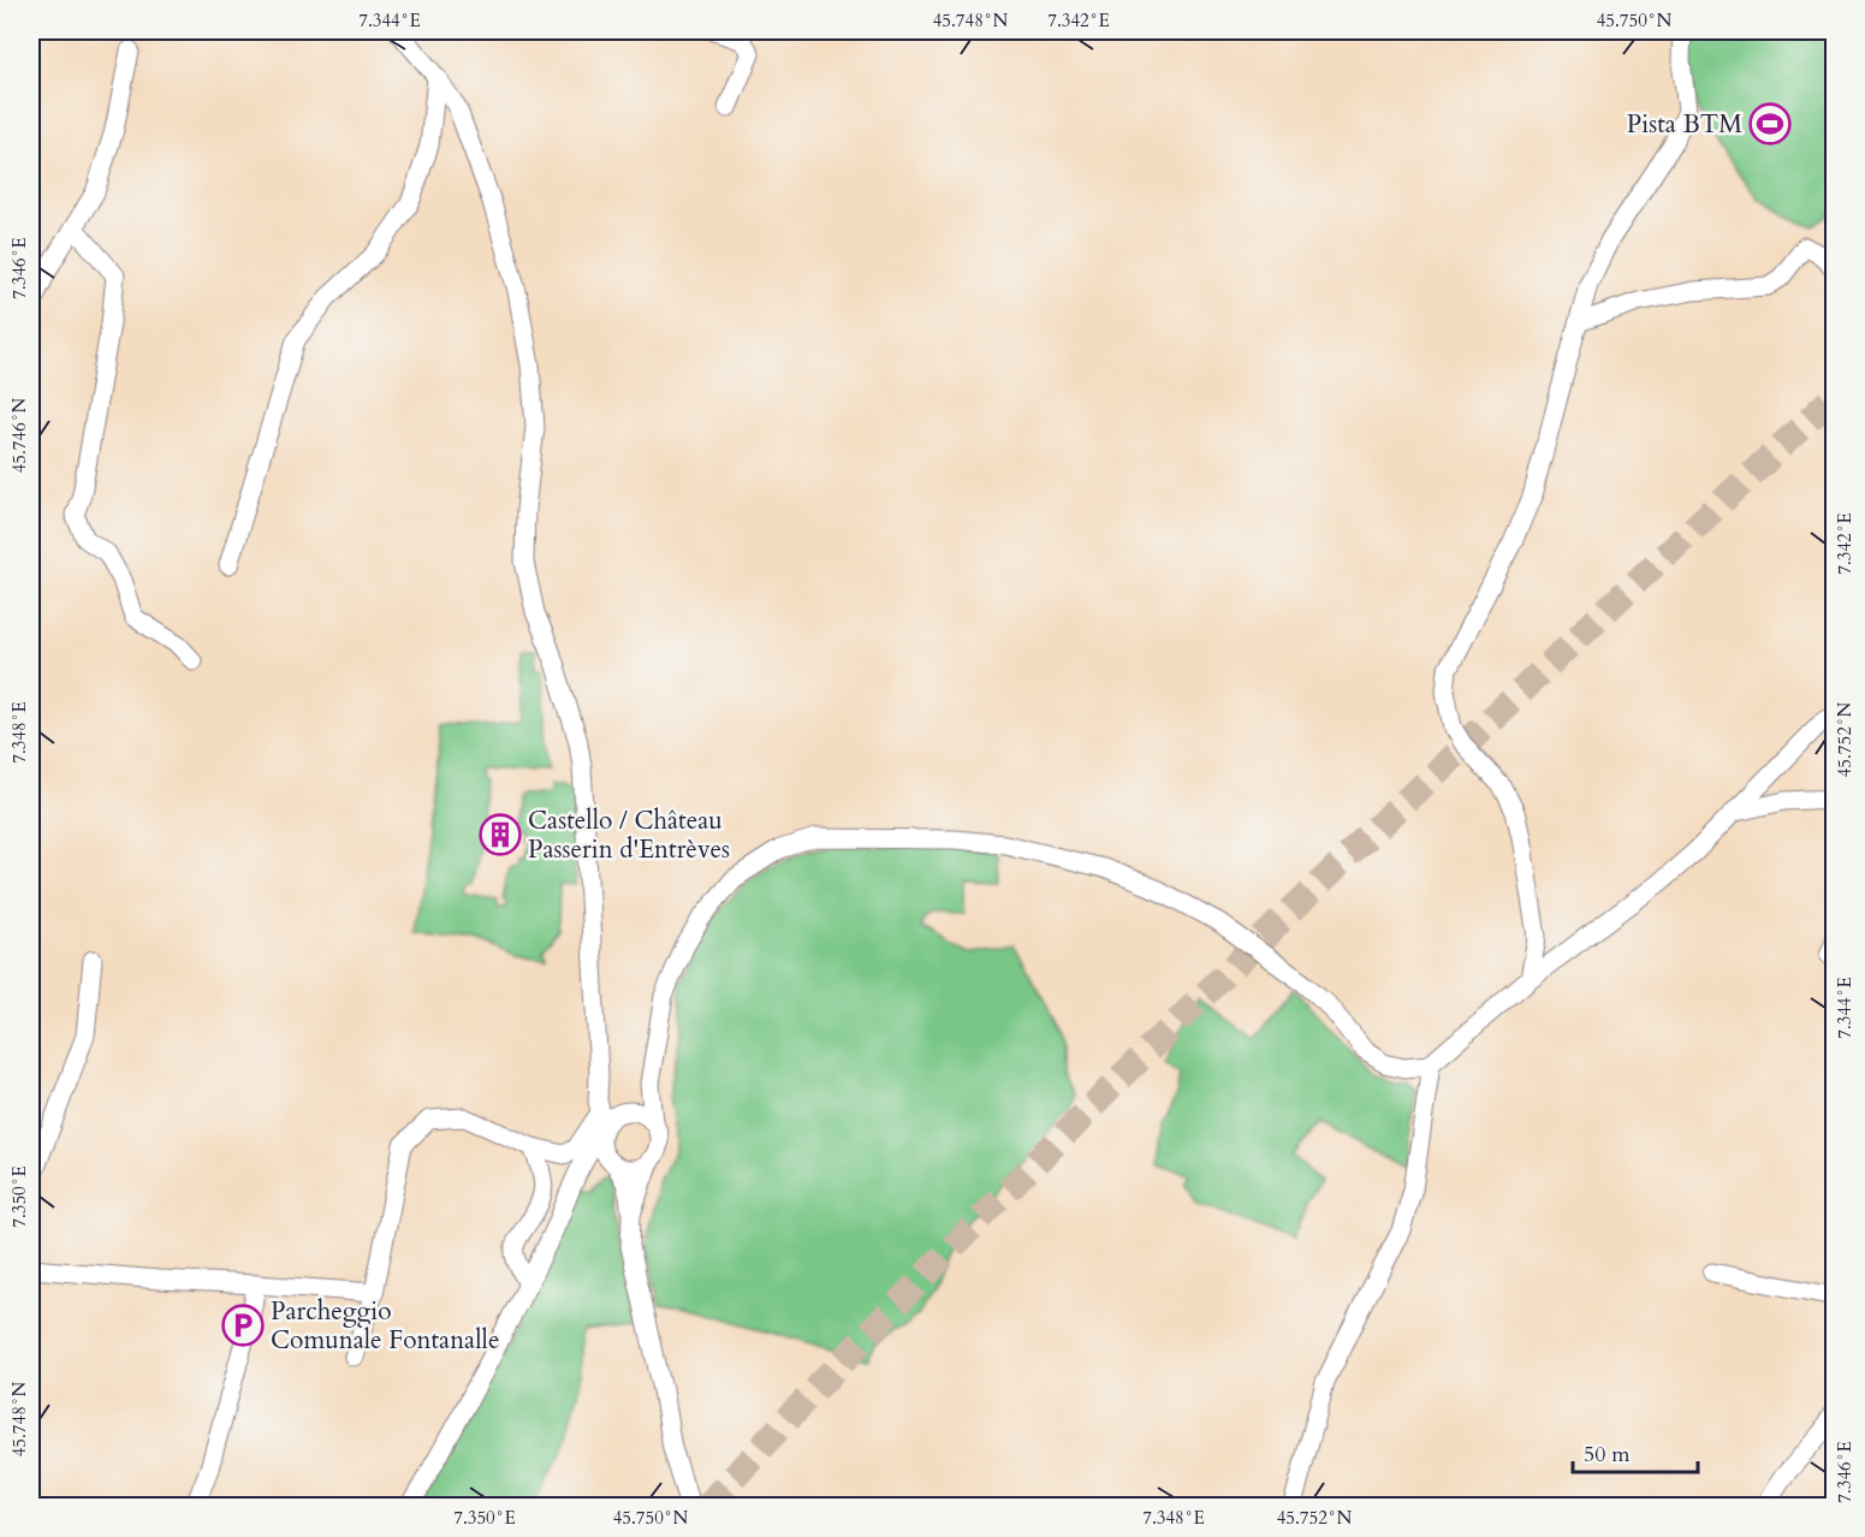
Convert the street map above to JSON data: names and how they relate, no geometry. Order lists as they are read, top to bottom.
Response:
{
  "places": {
    "sports": ["Pista BTM"],
    "building": ["Castello / Château Passerin d'Entrèves"],
    "parking": ["Parcheggio Comunale Fontanalle"]
  },
  "scale_bar": "50 m",
  "coordinates": [
    "7.344°E",
    "45.748°N",
    "7.342°E",
    "45.750°N",
    "7.346°E",
    "45.746°N",
    "7.348°E",
    "45.752°N",
    "7.350°E"
  ]
}
